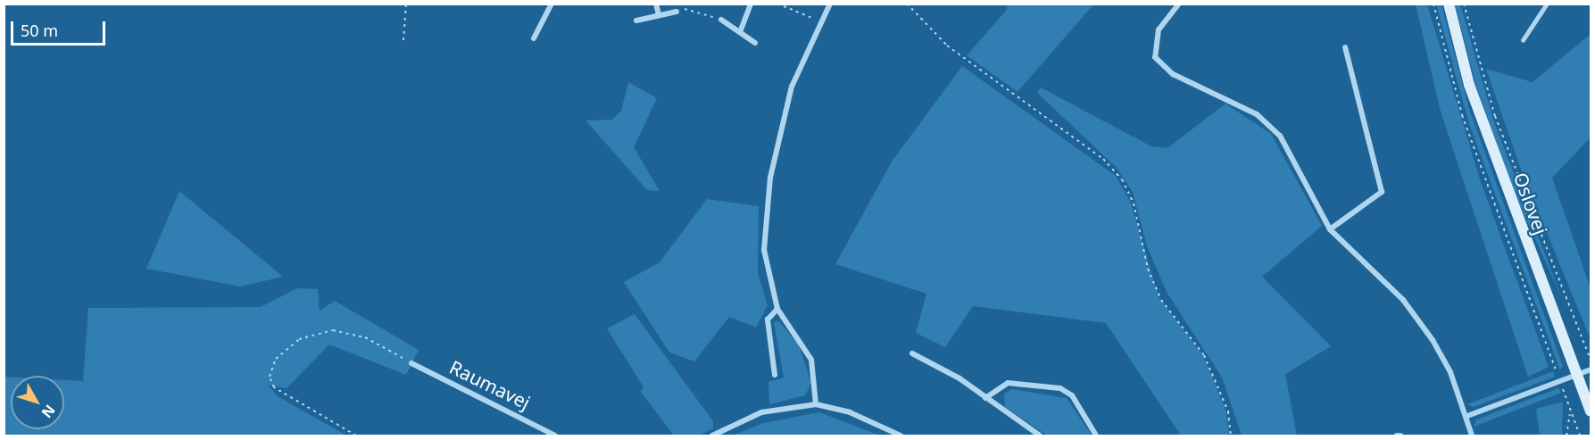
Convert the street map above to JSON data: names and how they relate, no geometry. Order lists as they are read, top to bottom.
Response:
{
  "streets": {
    "street": ["Oslovej", "Raumavej"]
  },
  "scale_bar": "50 m",
  "north": "bottom right"
}
